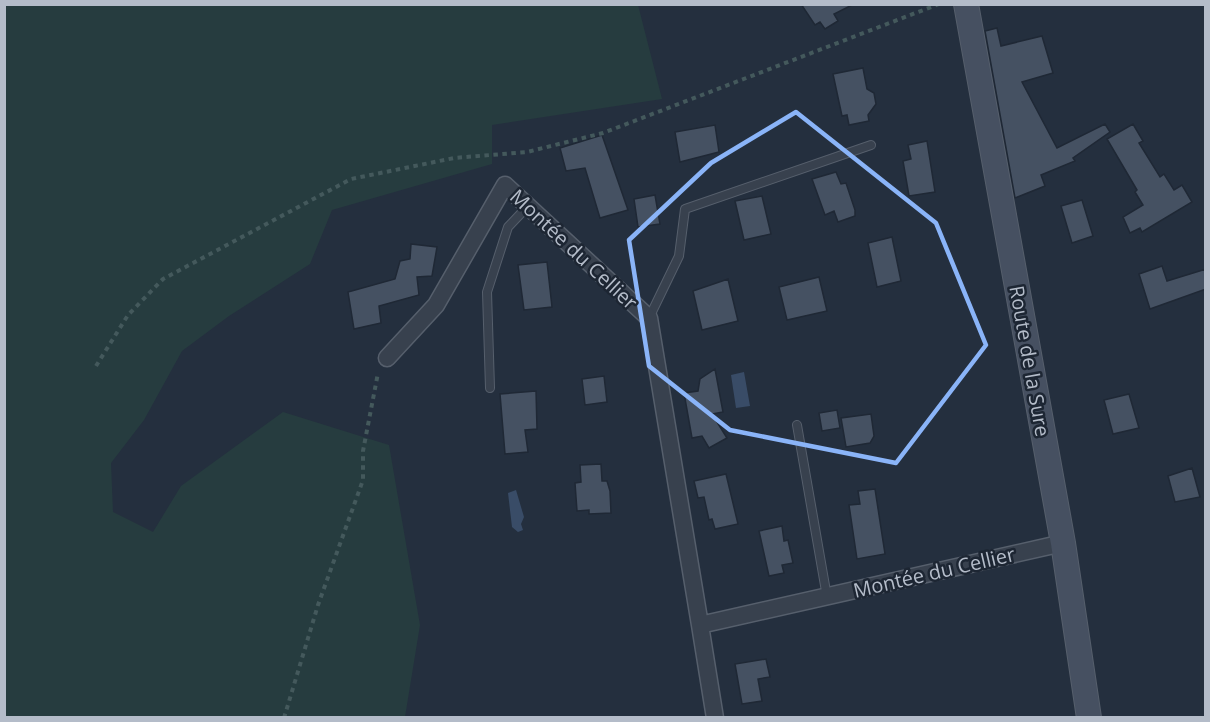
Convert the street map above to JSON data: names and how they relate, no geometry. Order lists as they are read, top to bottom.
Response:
{
  "streets": {
    "main road": ["Route de la Sure"],
    "street": ["Montée du Cellier"]
  },
  "crossings": [
    ["Montée du Cellier", "Route de la Sure"]
  ]
}
